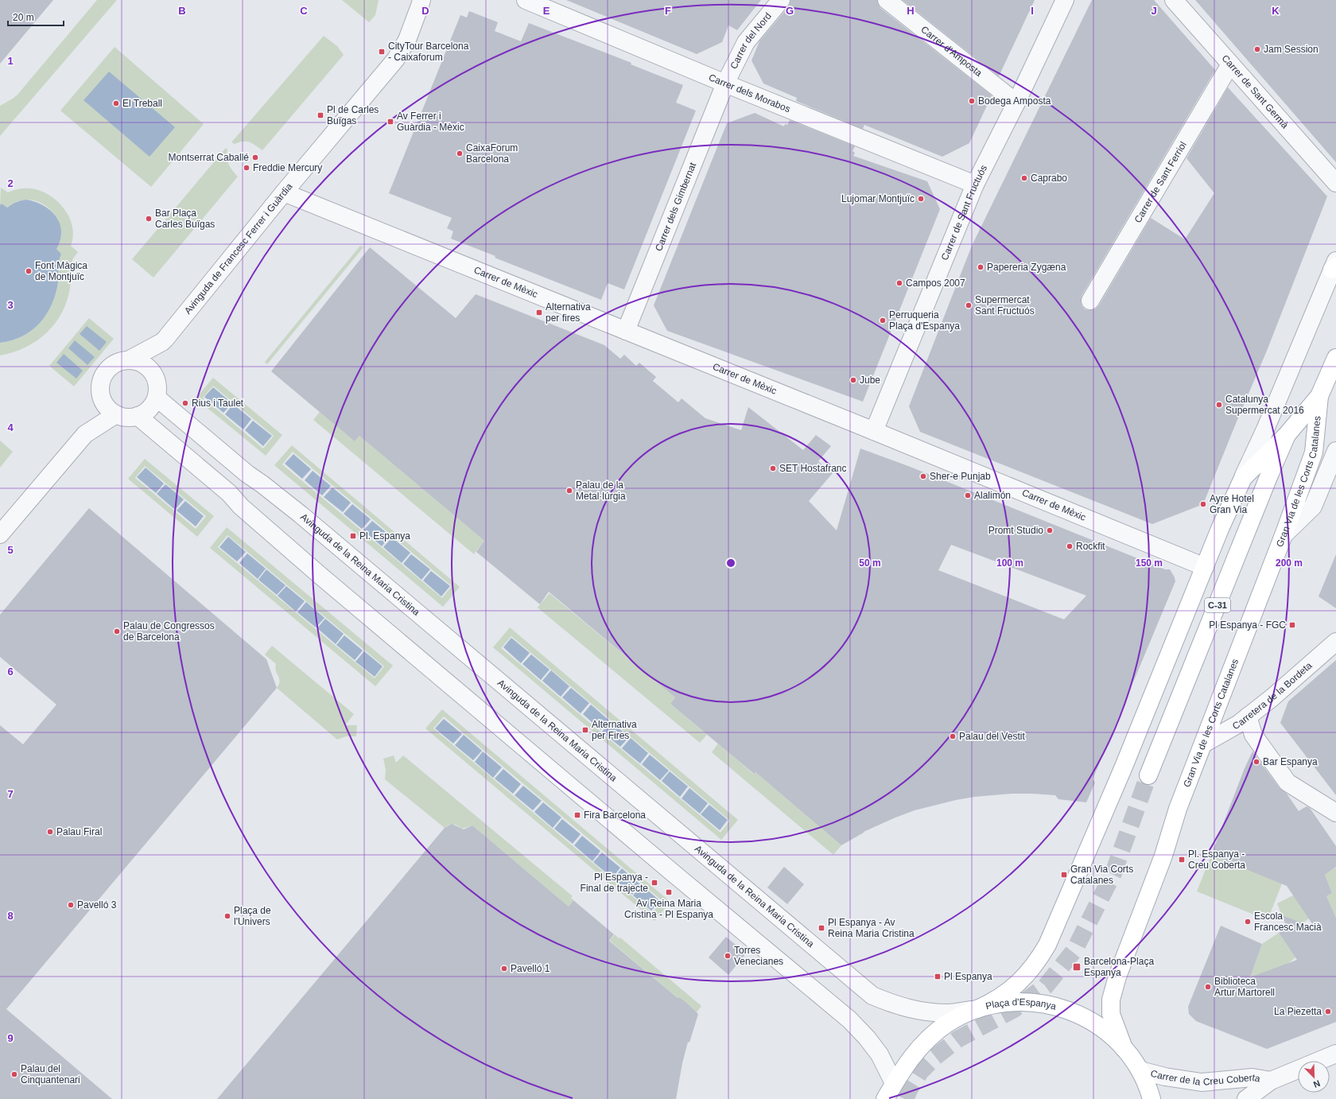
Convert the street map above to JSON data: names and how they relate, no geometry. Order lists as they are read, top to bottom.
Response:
{
  "streets": {
    "main road": ["Gran Via de les Corts Catalanes", "C-31", "Plaça d'Espanya"],
    "street": [
      "Carrer del Nord",
      "Carrer d'Amposta",
      "Carrer de Sant Germà",
      "Carrer dels Morabos",
      "Carrer de Sant Ferriol",
      "Carrer dels Gimbernat",
      "Carrer de Sant Fructuós",
      "Avinguda de Francesc Ferrer i Guàrdia",
      "Carrer de Mèxic",
      "Avinguda de la Reina Maria Cristina",
      "Carretera de la Bordeta",
      "Carrer de la Creu Coberta"
    ]
  },
  "crossings": [
    ["Carrer del Nord", "Carrer dels Morabos"],
    ["Carrer del Nord", "Carrer dels Gimbernat"],
    ["Carrer d'Amposta", "Carrer de Sant Fructuós"],
    ["Carrer de Sant Germà", "Carrer de Sant Ferriol"],
    ["Carrer dels Morabos", "Carrer dels Gimbernat"],
    ["Carrer dels Morabos", "Carrer de Sant Fructuós"],
    ["Carrer dels Gimbernat", "Carrer de Mèxic"],
    ["Carrer de Sant Fructuós", "Carrer de Mèxic"],
    ["Avinguda de Francesc Ferrer i Guàrdia", "Carrer de Mèxic"],
    ["Avinguda de Francesc Ferrer i Guàrdia", "Avinguda de la Reina Maria Cristina"],
    ["Gran Via de les Corts Catalanes", "Carretera de la Bordeta"],
    ["Gran Via de les Corts Catalanes", "Plaça d'Espanya"],
    ["Avinguda de la Reina Maria Cristina", "Plaça d'Espanya"],
    ["Plaça d'Espanya", "Carrer de la Creu Coberta"]
  ],
  "places": {
    "other": [
      "Jam Session",
      "Bodega Amposta",
      "El Treball",
      "CaixaForum Barcelona",
      "Montserrat Caballé",
      "Freddie Mercury",
      "Caprabo",
      "Lujomar Montjuïc",
      "Bar Plaça Carles Buïgas",
      "Papereria Zygæna",
      "Font Màgica de Montjuïc",
      "Campos 2007",
      "Supermercat Sant Fructuós",
      "Perruqueria Plaça d'Espanya",
      "Jube",
      "Rius i Taulet",
      "Catalunya Supermercat 2016",
      "SET Hostafranc",
      "Sher-e Punjab",
      "Palau de la Metal·lúrgia",
      "Alalimón",
      "Ayre Hotel Gran Via",
      "Promt Studio",
      "Rockfit",
      "Palau de Congressos de Barcelona",
      "Palau del Vestit",
      "Bar Espanya",
      "Palau Firal",
      "Pavelló 3",
      "Plaça de l'Univers",
      "Escola Francesc Macià",
      "Torres Venecianes",
      "Pavelló 1",
      "Biblioteca Artur Martorell",
      "La Piezetta",
      "Palau del Cinquantenari"
    ],
    "transit": [
      "CityTour Barcelona - Caixaforum",
      "Pl de Carles Buïgas",
      "Av Ferrer i Guàrdia - Mèxic",
      "Alternativa per fires",
      "Pl. Espanya",
      "Pl Espanya - FGC",
      "Alternativa per Fires",
      "Fira Barcelona",
      "Pl. Espanya - Creu Coberta",
      "Gran Via Corts Catalanes",
      "Pl Espanya - Final de trajecte",
      "Av Reina Maria Cristina - Pl Espanya",
      "Pl Espanya - Av Reina Maria Cristina",
      "Barcelona-Plaça Espanya",
      "Pl Espanya"
    ]
  },
  "scale_bar": "20 m",
  "north": "bottom right",
  "grid": {
    "columns": [
      "B",
      "C",
      "D",
      "E",
      "F",
      "G",
      "H",
      "I",
      "J",
      "K"
    ],
    "rows": [
      "1",
      "2",
      "3",
      "4",
      "5",
      "6",
      "7",
      "8",
      "9"
    ]
  },
  "rings": [
    "50 m",
    "100 m",
    "150 m",
    "200 m"
  ]
}
